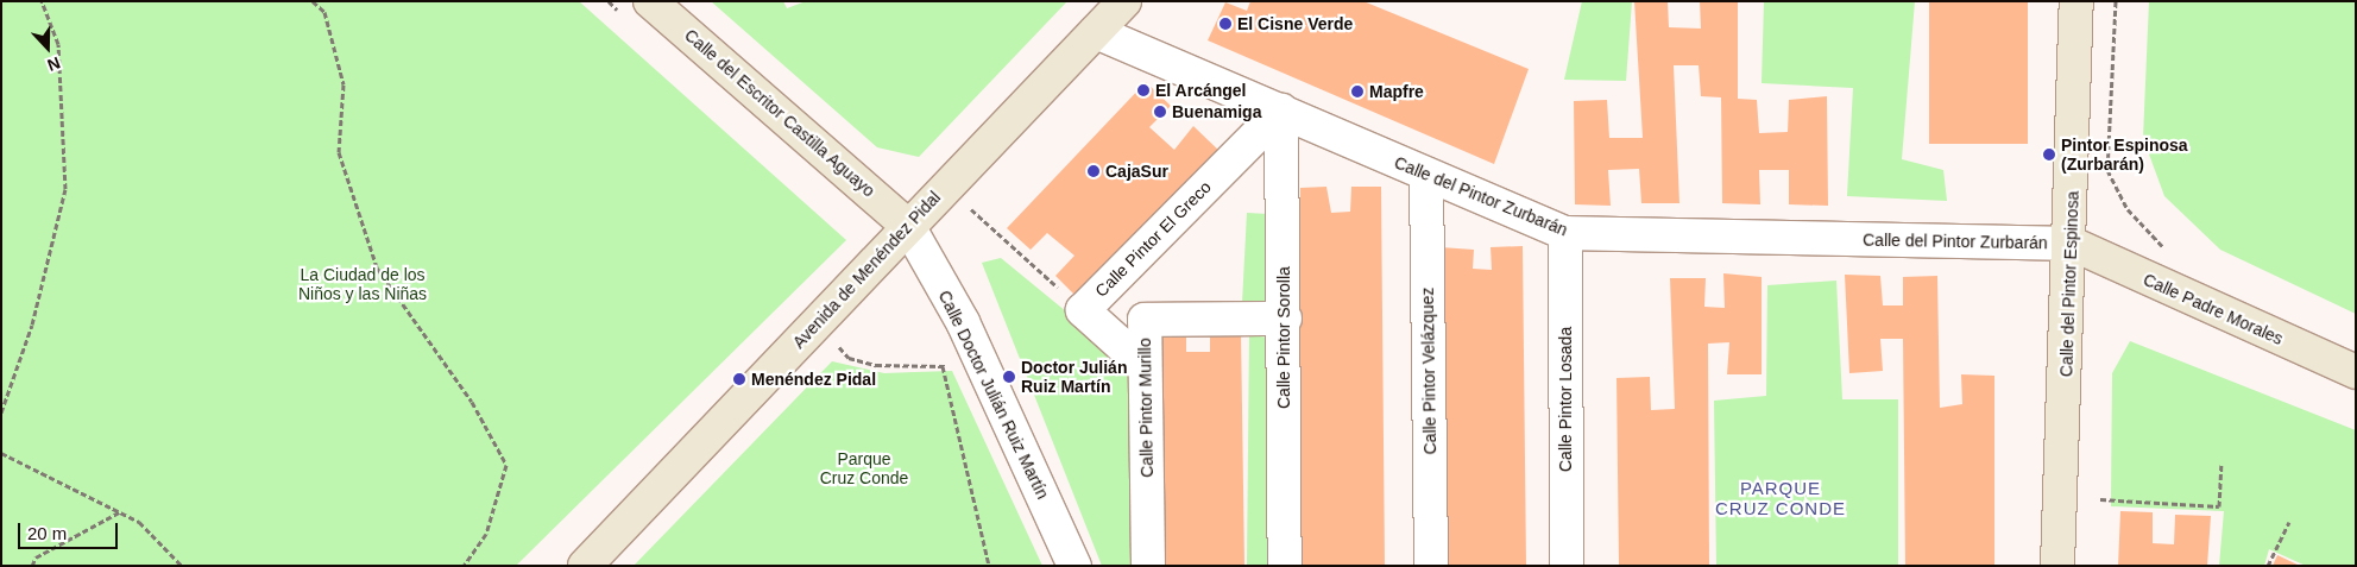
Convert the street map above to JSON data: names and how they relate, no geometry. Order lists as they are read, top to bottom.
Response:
{
  "streets": {
    "street": [
      "Calle del Escritor Castilla Aguayo",
      "Calle del Pintor Zurbarán",
      "Calle Pintor El Greco",
      "Avenida de Menéndez Pidal",
      "Calle del Pintor Espinosa",
      "Calle Padre Morales",
      "Calle Pintor Sorolla",
      "Calle Pintor Velázquez",
      "Calle Doctor Julián Ruiz Martín",
      "Calle Pintor Losada",
      "Calle Pintor Murillo"
    ]
  },
  "crossings": [
    ["Calle del Escritor Castilla Aguayo", "Avenida de Menéndez Pidal"],
    ["Calle del Escritor Castilla Aguayo", "Calle Doctor Julián Ruiz Martín"],
    ["Calle del Pintor Zurbarán", "Calle Pintor El Greco"],
    ["Calle del Pintor Zurbarán", "Avenida de Menéndez Pidal"],
    ["Calle del Pintor Zurbarán", "Calle del Pintor Espinosa"],
    ["Calle del Pintor Zurbarán", "Calle Padre Morales"],
    ["Calle del Pintor Zurbarán", "Calle Pintor Sorolla"],
    ["Calle del Pintor Zurbarán", "Calle Pintor Velázquez"],
    ["Calle del Pintor Zurbarán", "Calle Pintor Losada"],
    ["Calle Pintor El Greco", "Calle Pintor Sorolla"],
    ["Calle Pintor El Greco", "Calle Pintor Murillo"],
    ["Avenida de Menéndez Pidal", "Calle Doctor Julián Ruiz Martín"],
    ["Calle del Pintor Espinosa", "Calle Padre Morales"],
    ["Calle Pintor Sorolla", "Calle Pintor Murillo"]
  ],
  "districts": ["PARQUE CRUZ CONDE"],
  "parks": ["La Ciudad de los Niños y las Niñas", "Parque Cruz Conde"],
  "places": [
    "El Cisne Verde",
    "El Arcángel",
    "Mapfre",
    "Buenamiga",
    "Pintor Espinosa (Zurbarán)",
    "CajaSur",
    "Doctor Julián Ruiz Martín",
    "Menéndez Pidal"
  ],
  "scale_bar": "20 m",
  "north": "bottom"
}
